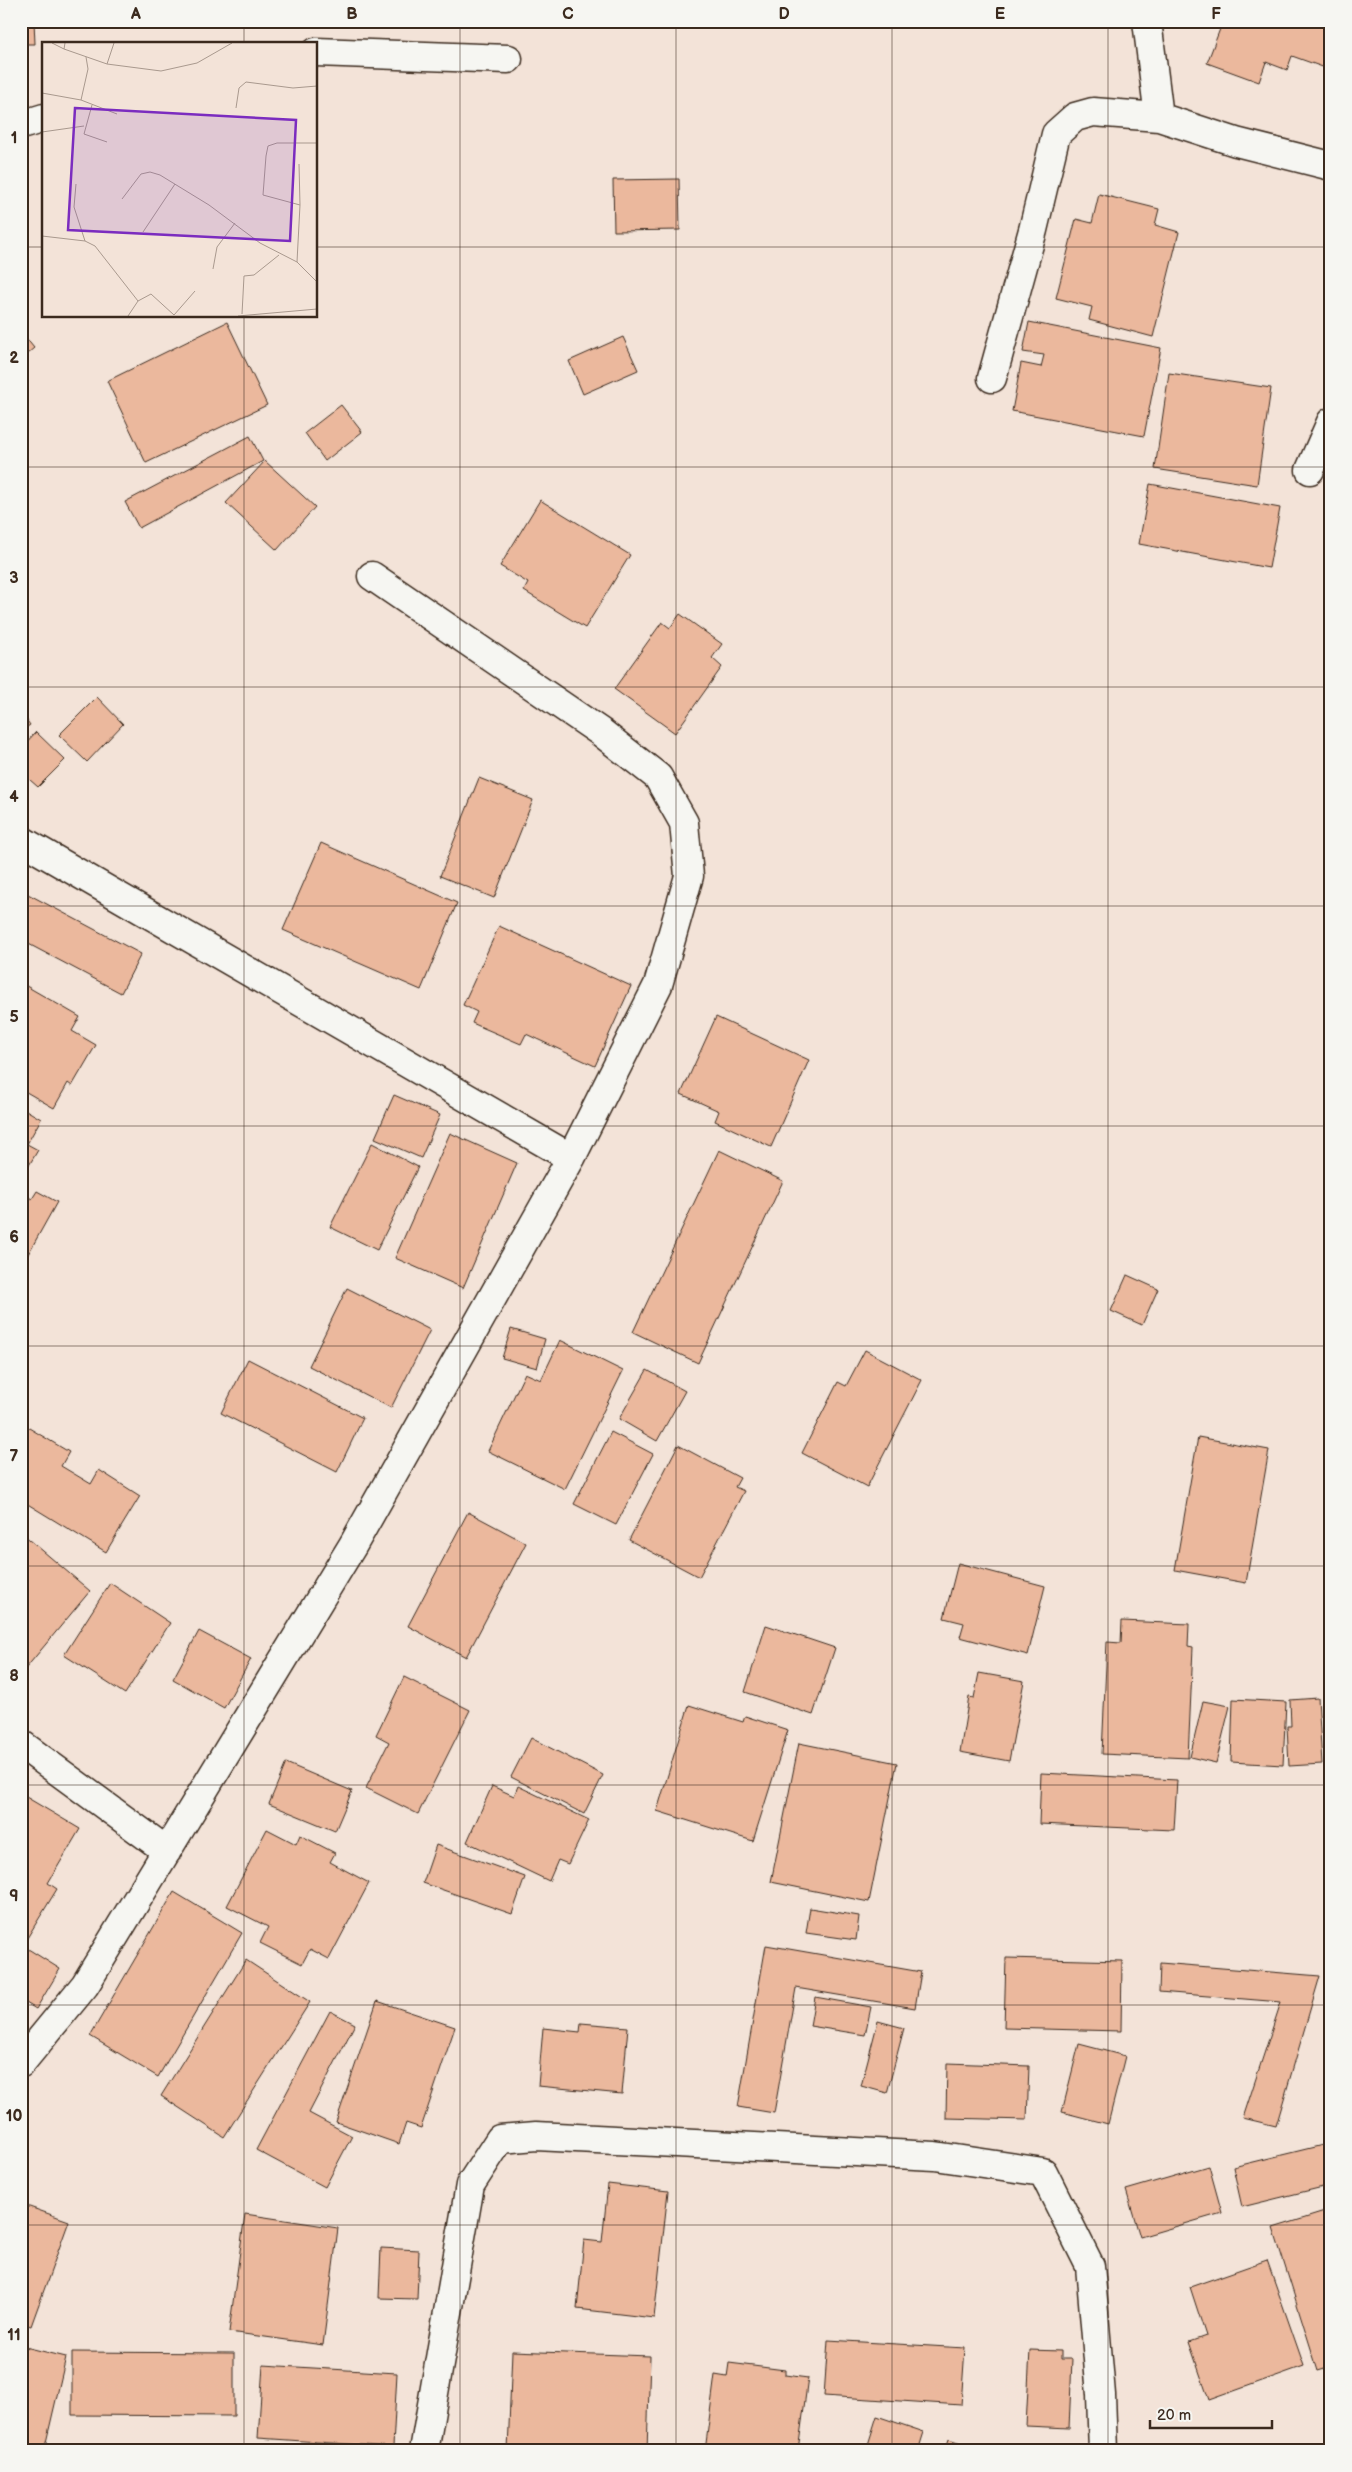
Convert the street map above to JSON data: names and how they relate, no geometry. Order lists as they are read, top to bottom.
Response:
{
  "scale_bar": "20 m",
  "grid": {
    "columns": [
      "A",
      "B",
      "C",
      "D",
      "E",
      "F"
    ],
    "rows": [
      "1",
      "2",
      "3",
      "4",
      "5",
      "6",
      "7",
      "8",
      "9",
      "10",
      "11"
    ]
  }
}
